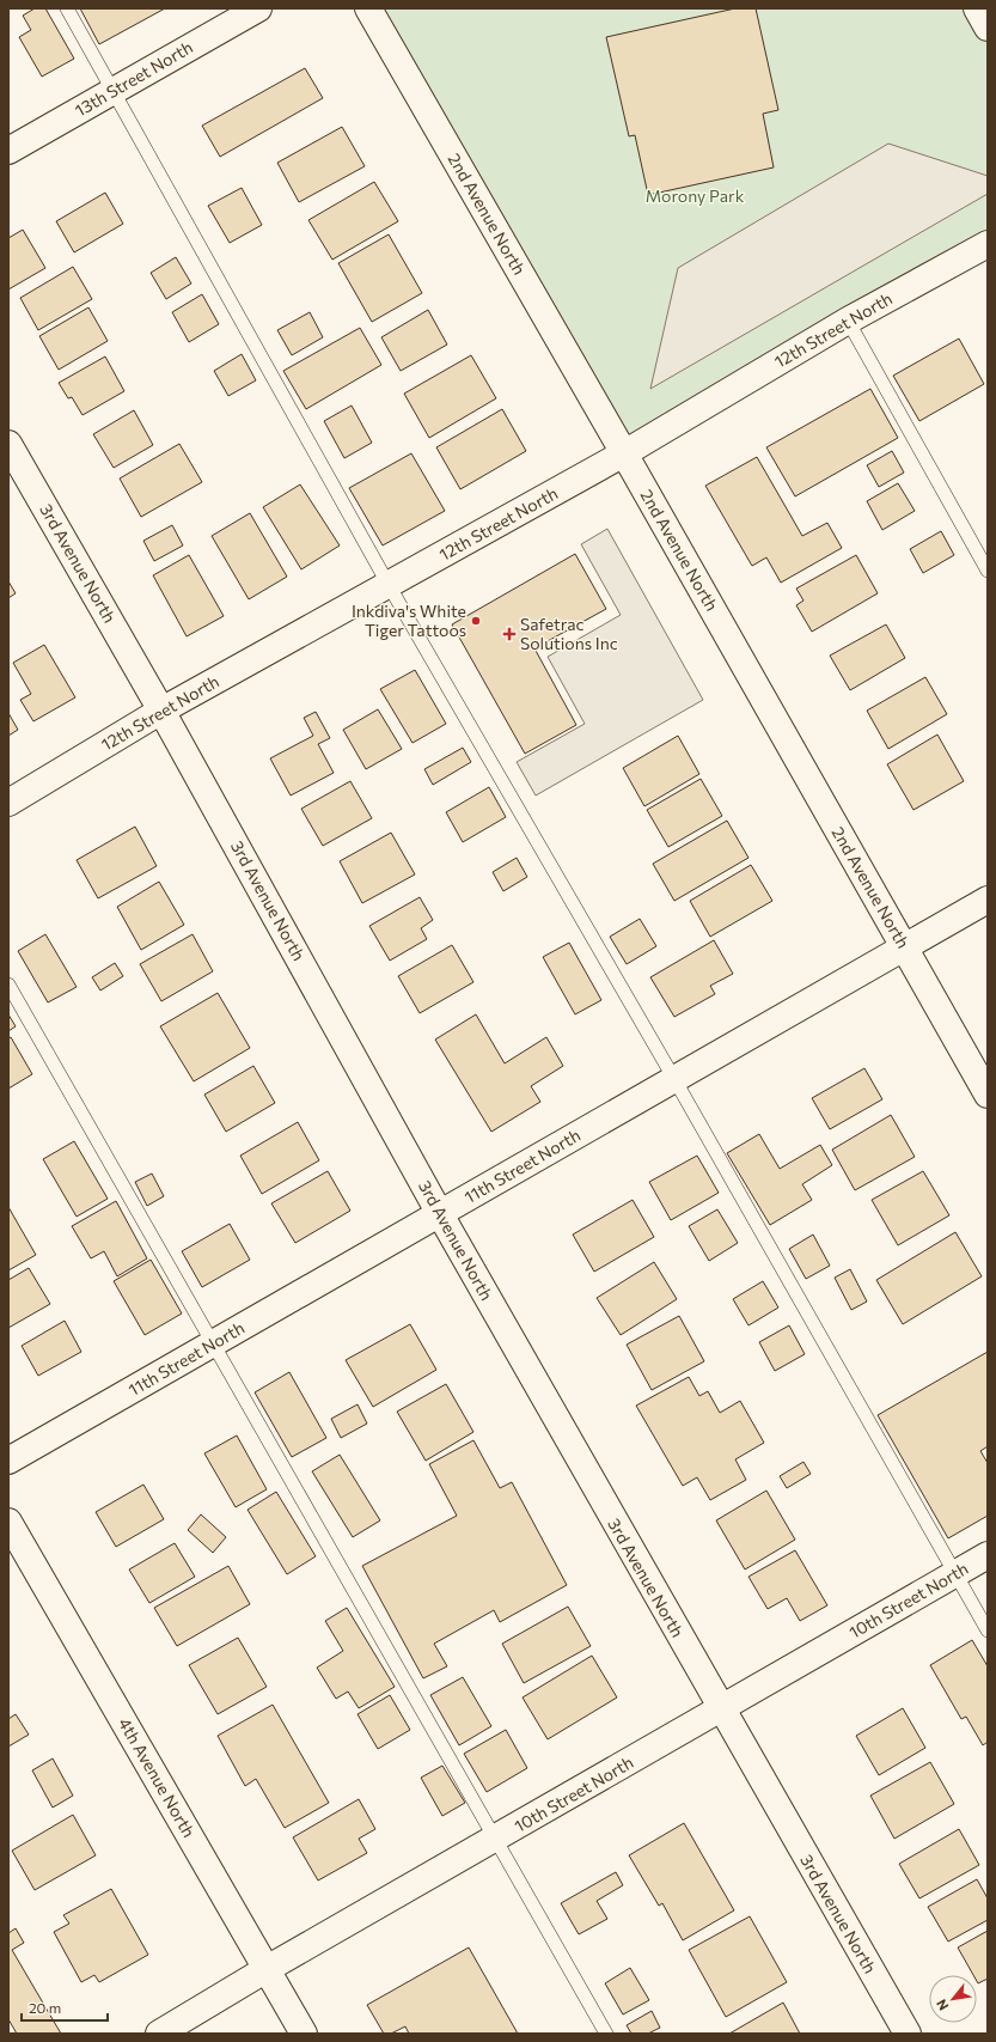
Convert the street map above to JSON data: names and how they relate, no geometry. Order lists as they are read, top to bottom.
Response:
{
  "streets": {
    "street": [
      "13th Street North",
      "2nd Avenue North",
      "12th Street North",
      "3rd Avenue North",
      "11th Street North",
      "10th Street North",
      "4th Avenue North"
    ]
  },
  "crossings": [
    ["2nd Avenue North", "12th Street North"],
    ["2nd Avenue North", "11th Street North"],
    ["12th Street North", "3rd Avenue North"],
    ["3rd Avenue North", "11th Street North"],
    ["3rd Avenue North", "10th Street North"],
    ["10th Street North", "4th Avenue North"]
  ],
  "parks": ["Morony Park"],
  "places": {
    "other": ["Inkdiva's White Tiger Tattoos"],
    "health": ["Safetrac Solutions Inc"]
  },
  "scale_bar": "20 m",
  "north": "bottom left"
}
